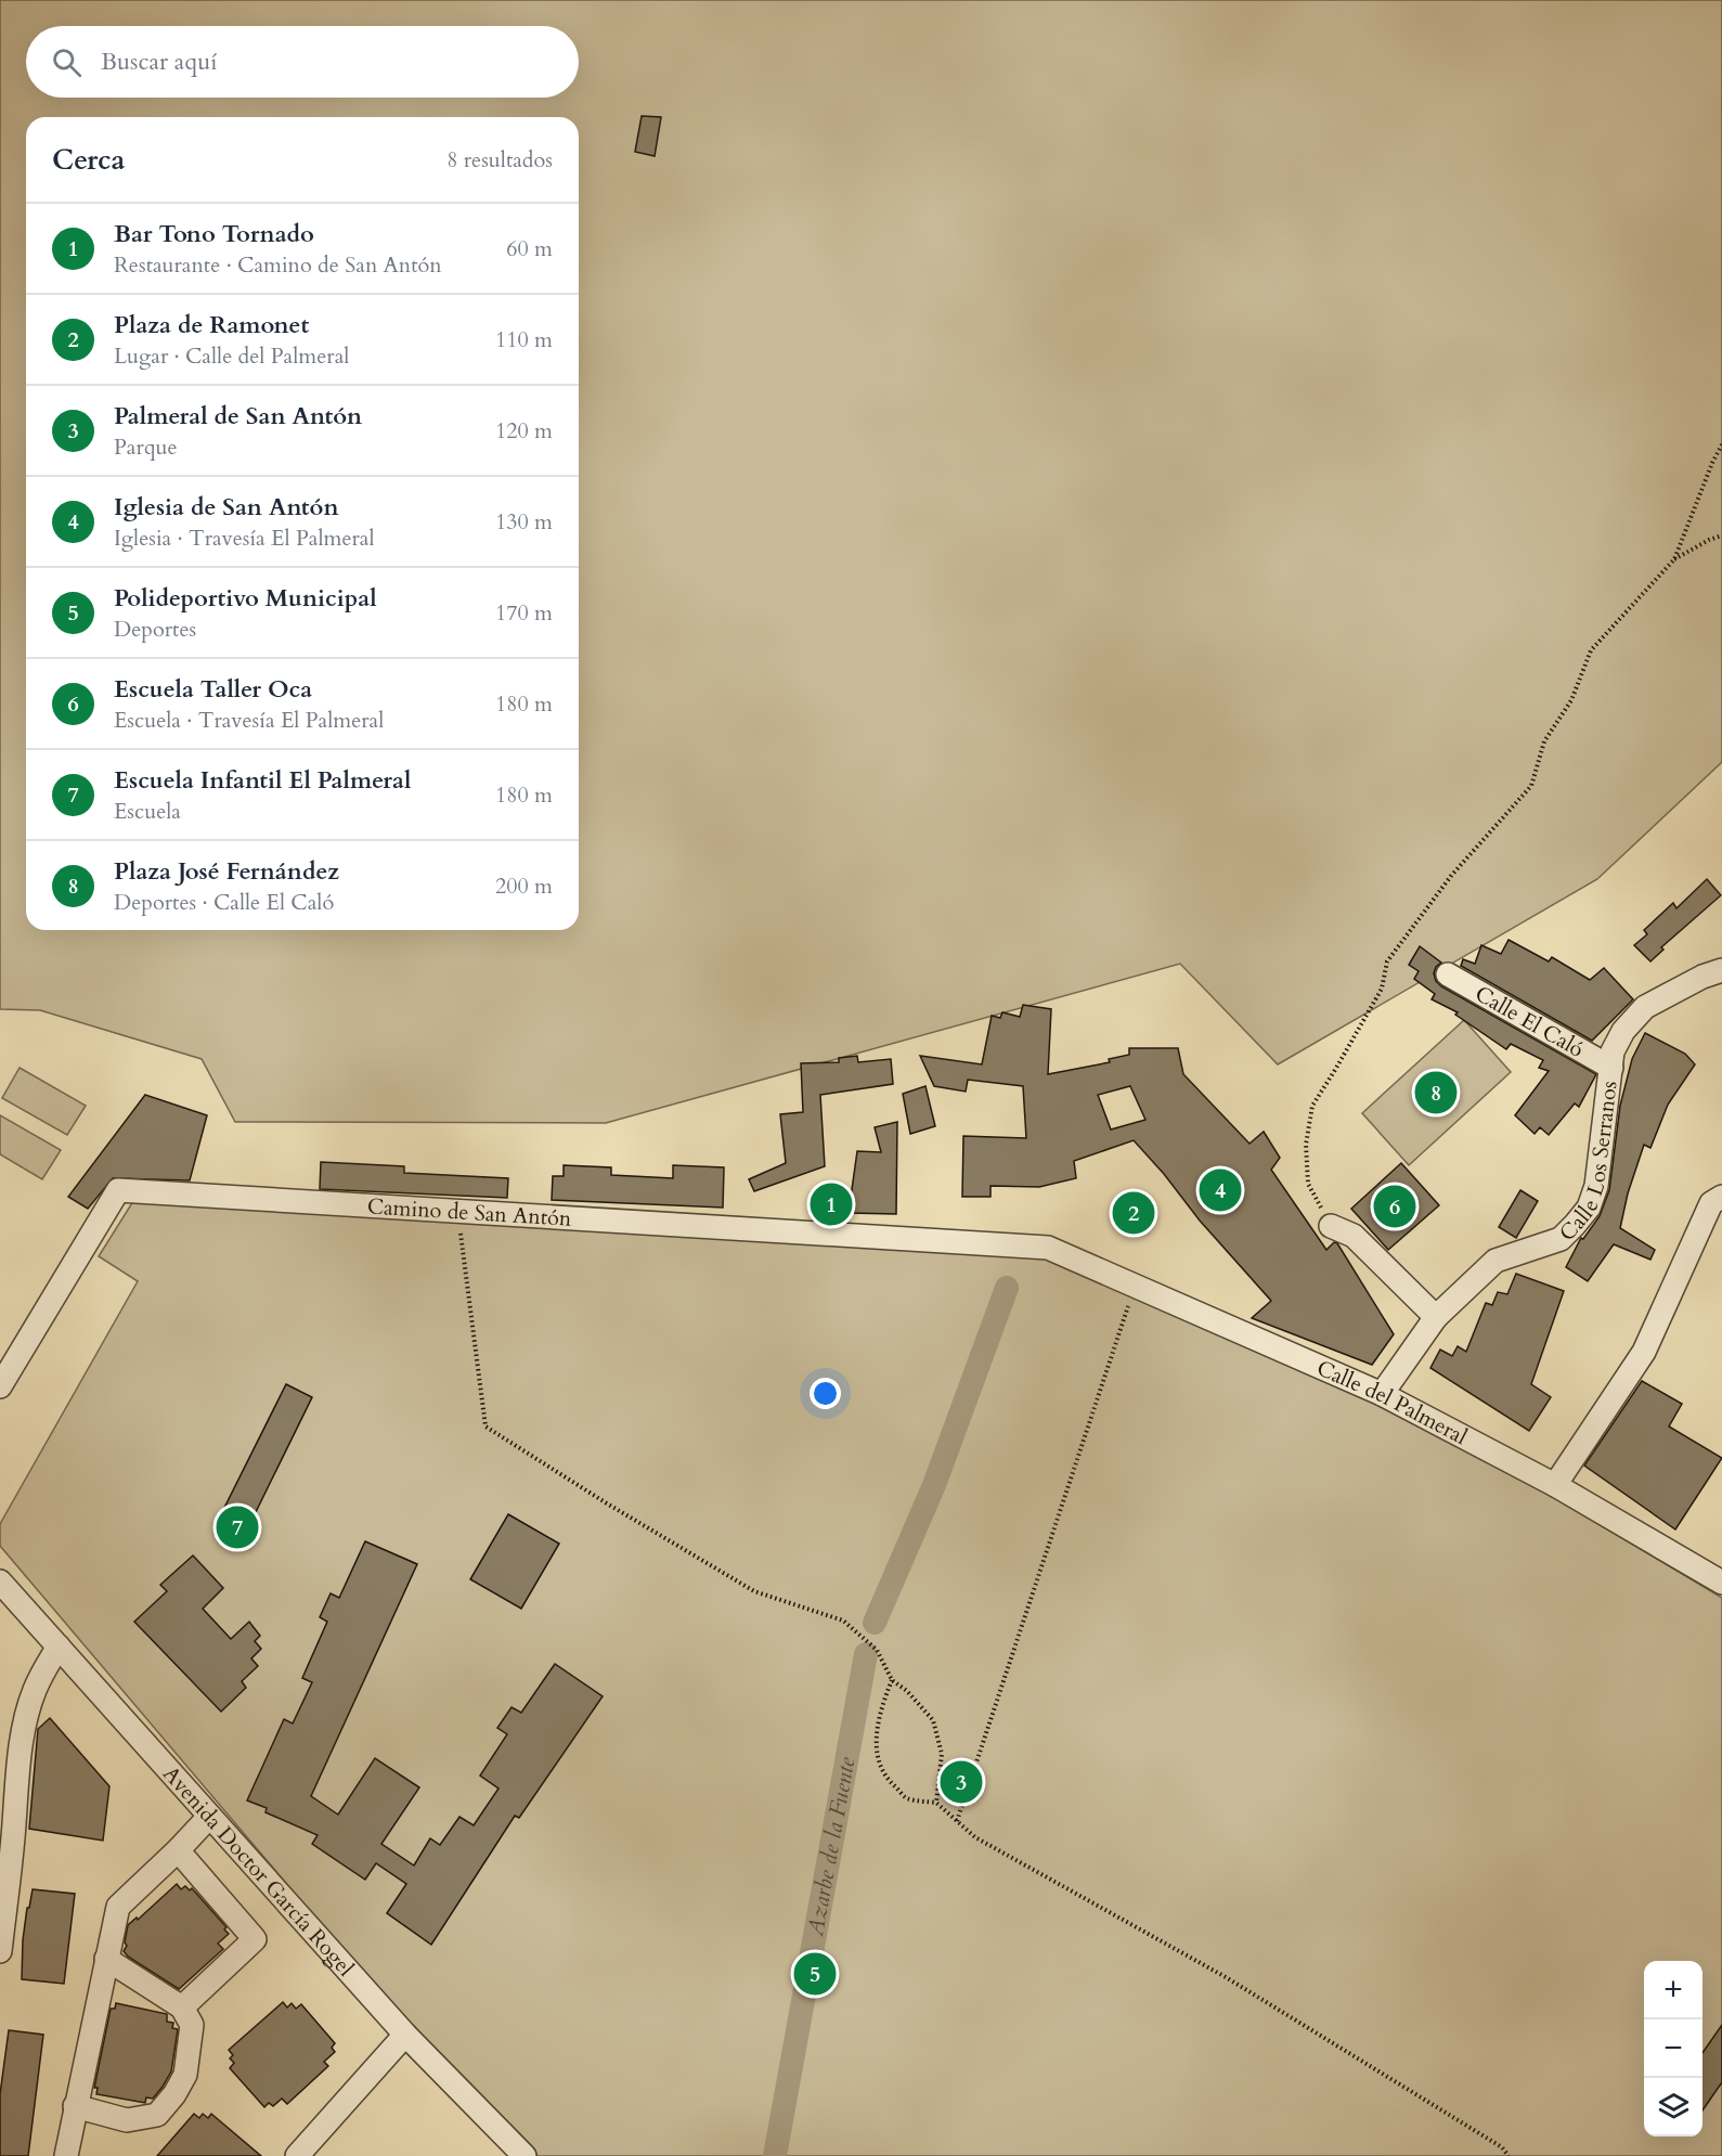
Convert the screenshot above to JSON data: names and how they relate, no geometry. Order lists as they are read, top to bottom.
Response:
{
  "streets": {
    "street": [
      "Calle El Caló",
      "Calle Los Serranos",
      "Camino de San Antón",
      "Calle del Palmeral",
      "Avenida Doctor García Rogel"
    ]
  },
  "crossings": [
    ["Calle El Caló", "Calle Los Serranos"],
    ["Calle Los Serranos", "Calle del Palmeral"],
    ["Camino de San Antón", "Calle del Palmeral"]
  ],
  "water": ["Azarbe de la Fuente"],
  "page": {
    "search": "Buscar aquí",
    "heading": ["Cerca", "8 resultados"],
    "list": [
      {
        "mark": "1",
        "name": "Bar Tono Tornado",
        "note": "Restaurante · Camino de San Antón",
        "value": "60 m"
      },
      {
        "mark": "2",
        "name": "Plaza de Ramonet",
        "note": "Lugar · Calle del Palmeral",
        "value": "110 m"
      },
      {
        "mark": "3",
        "name": "Palmeral de San Antón",
        "note": "Parque",
        "value": "120 m"
      },
      {
        "mark": "4",
        "name": "Iglesia de San Antón",
        "note": "Iglesia · Travesía El Palmeral",
        "value": "130 m"
      },
      {
        "mark": "5",
        "name": "Polideportivo Municipal",
        "note": "Deportes",
        "value": "170 m"
      },
      {
        "mark": "6",
        "name": "Escuela Taller Oca",
        "note": "Escuela · Travesía El Palmeral",
        "value": "180 m"
      },
      {
        "mark": "7",
        "name": "Escuela Infantil El Palmeral",
        "note": "Escuela",
        "value": "180 m"
      },
      {
        "mark": "8",
        "name": "Plaza José Fernández",
        "note": "Deportes · Calle El Caló",
        "value": "200 m"
      }
    ],
    "pins": [
      "8",
      "4",
      "1",
      "6",
      "2",
      "7",
      "3",
      "5"
    ],
    "map_buttons": ["+", "−"]
  }
}
